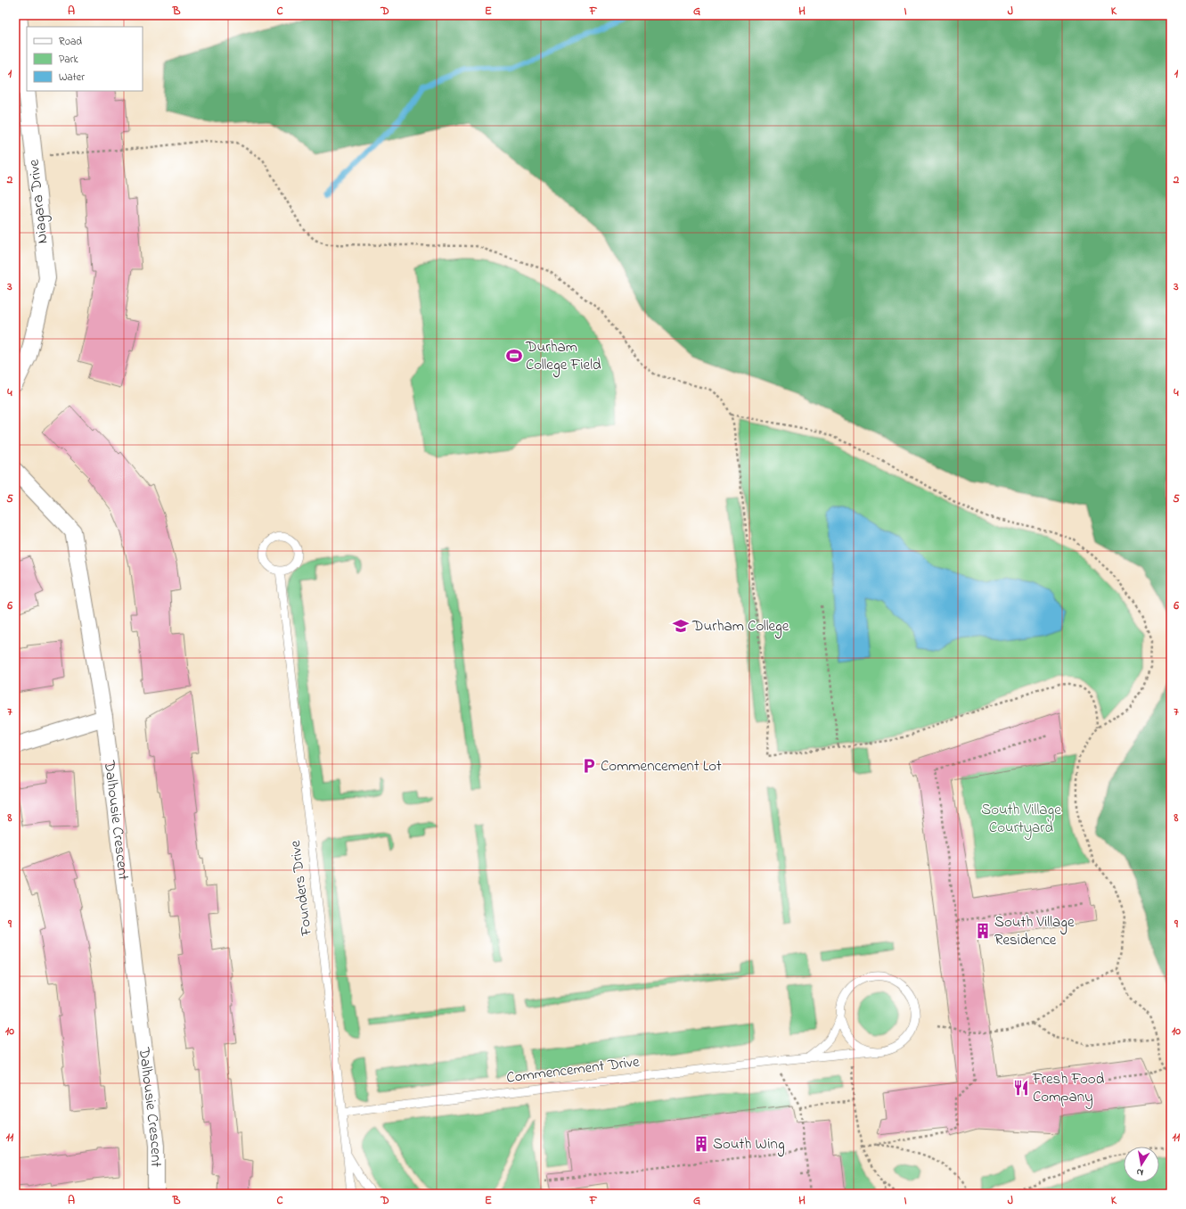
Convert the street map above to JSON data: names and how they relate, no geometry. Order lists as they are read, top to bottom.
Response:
{
  "streets": {
    "street": ["Niagara Drive", "Dalhousie Crescent"],
    "lane": ["Founders Drive", "Commencement Drive"]
  },
  "crossings": [
    ["Founders Drive", "Commencement Drive"]
  ],
  "parks": ["South Village Courtyard"],
  "places": {
    "sports": ["Durham College Field"],
    "school or university": ["Durham College"],
    "parking": ["Commencement Lot"],
    "building": ["South Village Residence", "South Wing"],
    "restaurant": ["Fresh Food Company"]
  },
  "legend": ["Road", "Park", "Water"],
  "north": "bottom",
  "grid": {
    "columns": [
      "A",
      "B",
      "C",
      "D",
      "E",
      "F",
      "G",
      "H",
      "I",
      "J",
      "K"
    ],
    "rows": [
      "1",
      "2",
      "3",
      "4",
      "5",
      "6",
      "7",
      "8",
      "9",
      "10",
      "11"
    ]
  }
}
